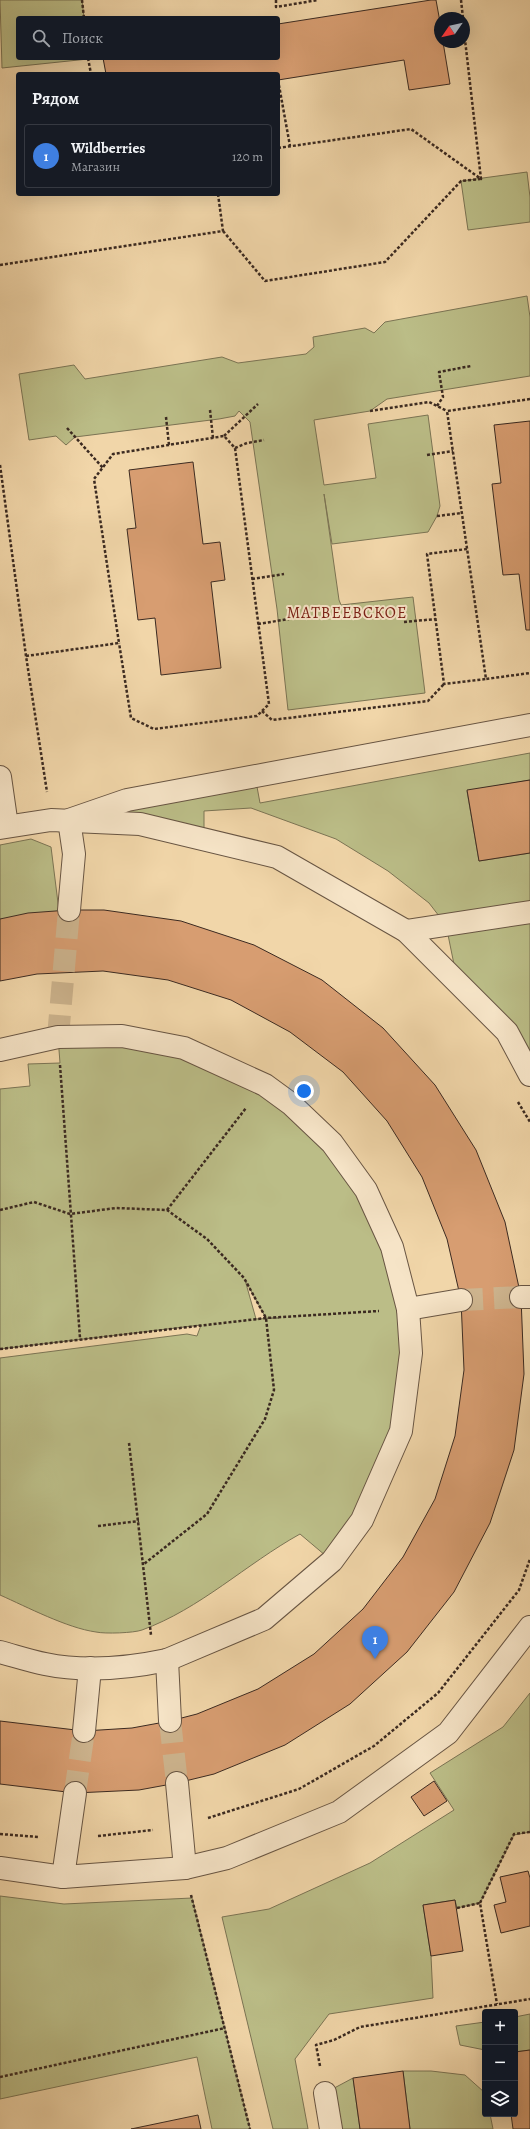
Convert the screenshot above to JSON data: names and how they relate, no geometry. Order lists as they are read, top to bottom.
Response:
{
  "districts": ["МАТВЕЕВСКОЕ"],
  "north": "bottom left",
  "page": {
    "search": "Поиск",
    "heading": "Рядом",
    "list": [
      {
        "mark": "1",
        "name": "Wildberries",
        "note": "Магазин",
        "value": "120 m"
      }
    ],
    "pins": "1",
    "map_buttons": ["+", "−"]
  }
}
